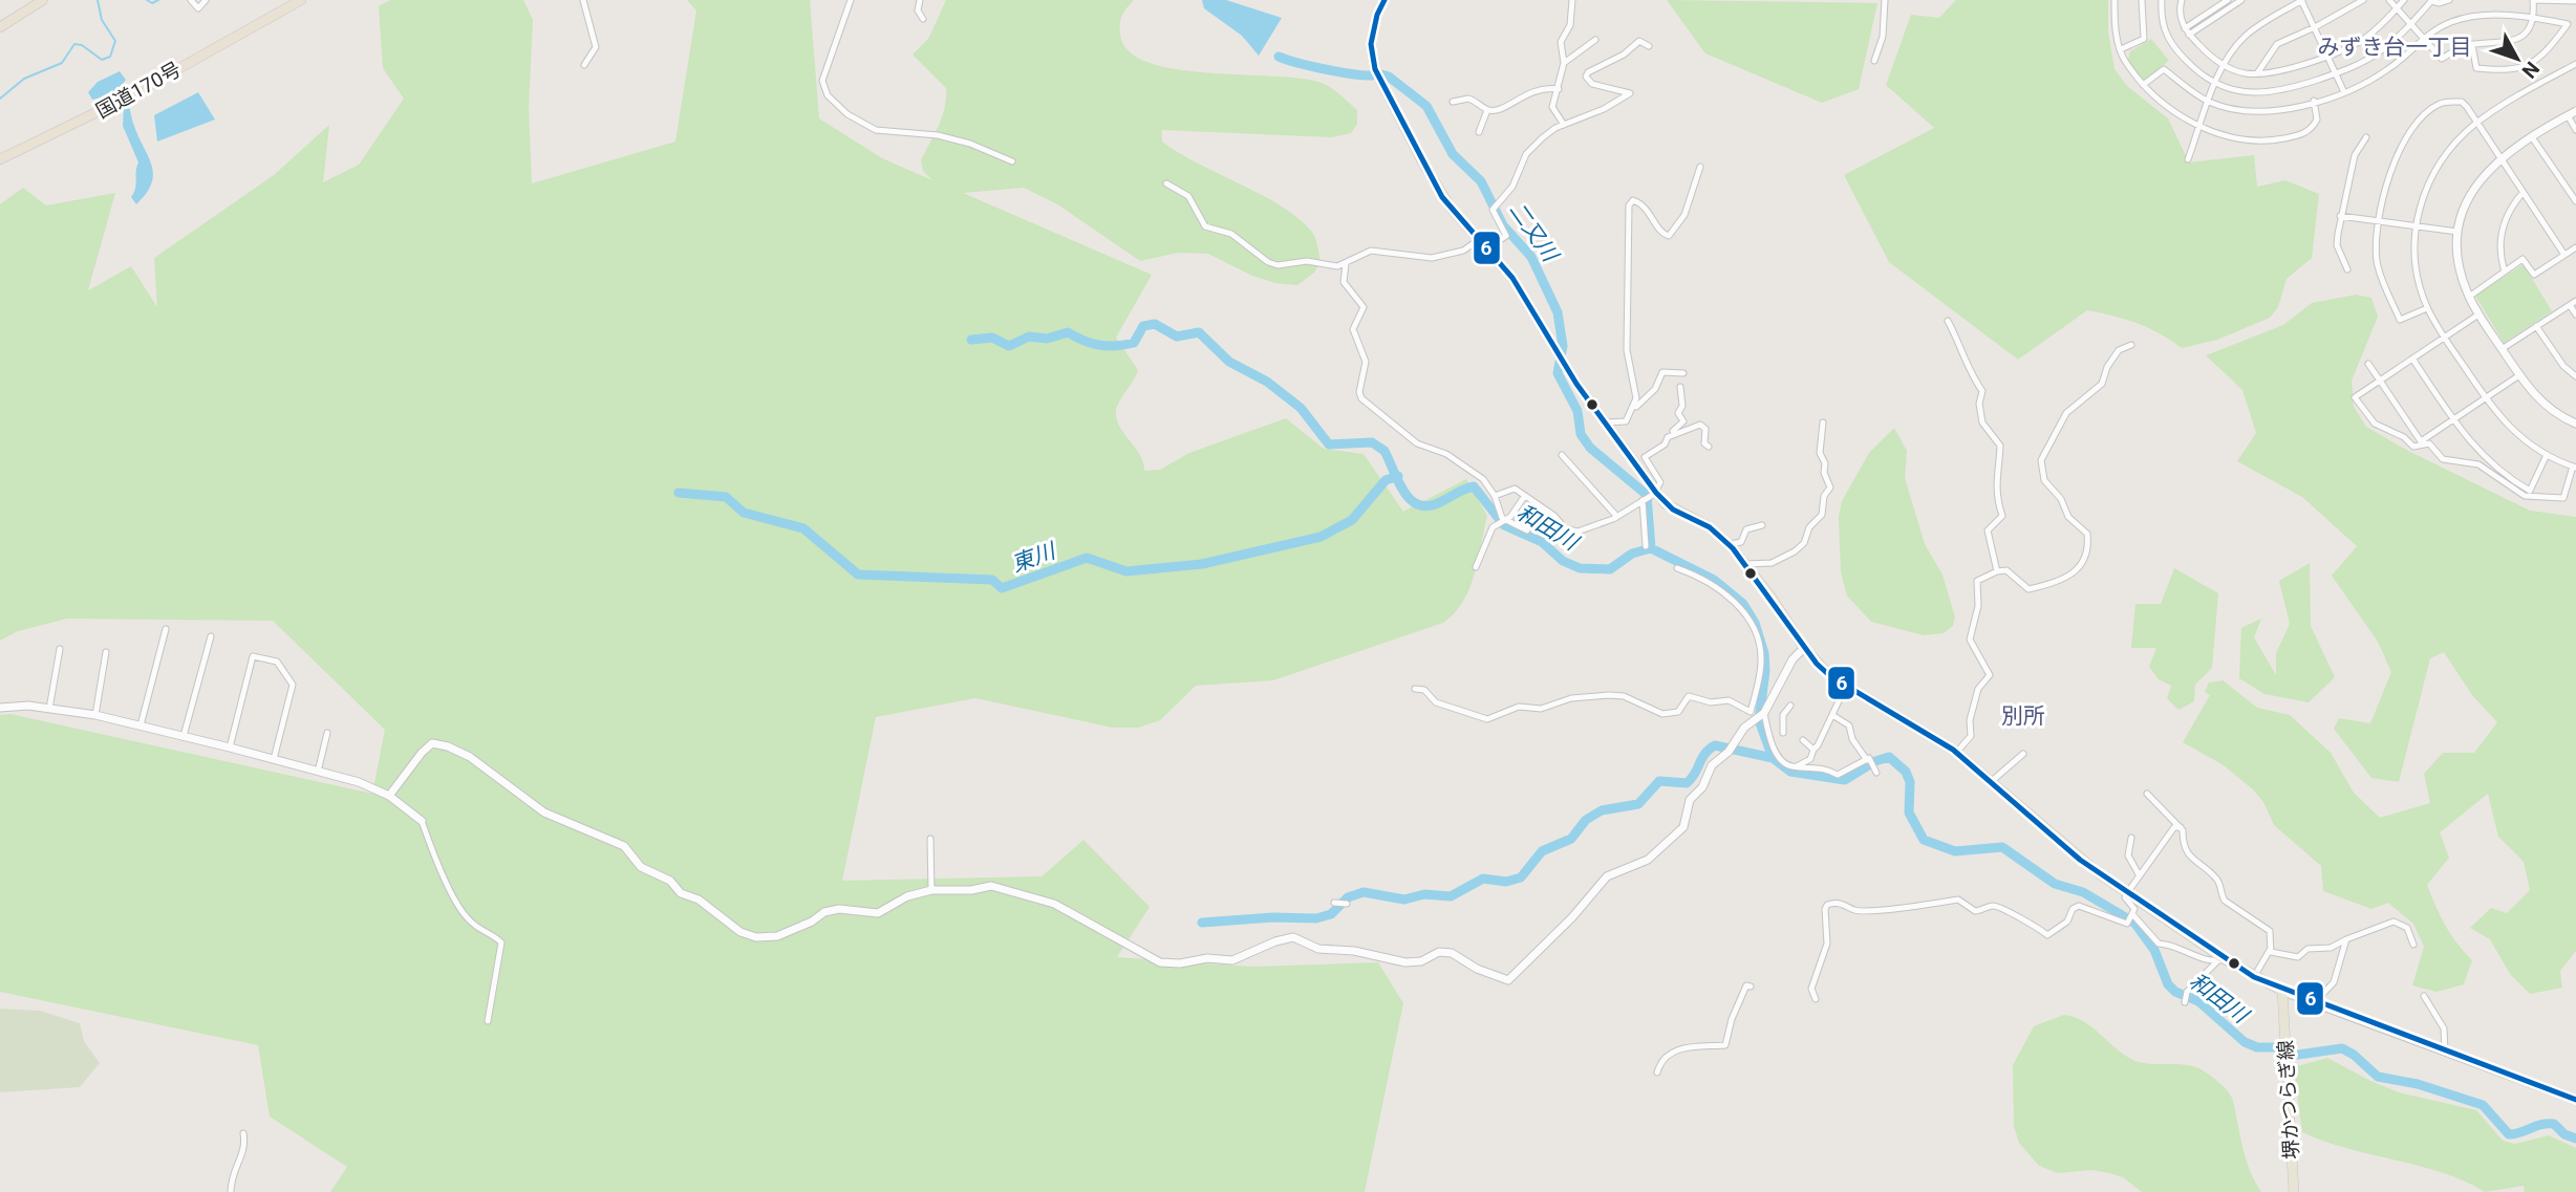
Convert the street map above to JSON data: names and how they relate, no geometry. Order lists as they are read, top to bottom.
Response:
{
  "streets": {
    "highway": ["国道170号"],
    "main road": ["堺かつらぎ線"]
  },
  "districts": ["みずき台一丁目", "別所"],
  "water": ["二又川", "和田川", "東川"],
  "lines": ["transit line 6"],
  "north": "bottom right"
}
